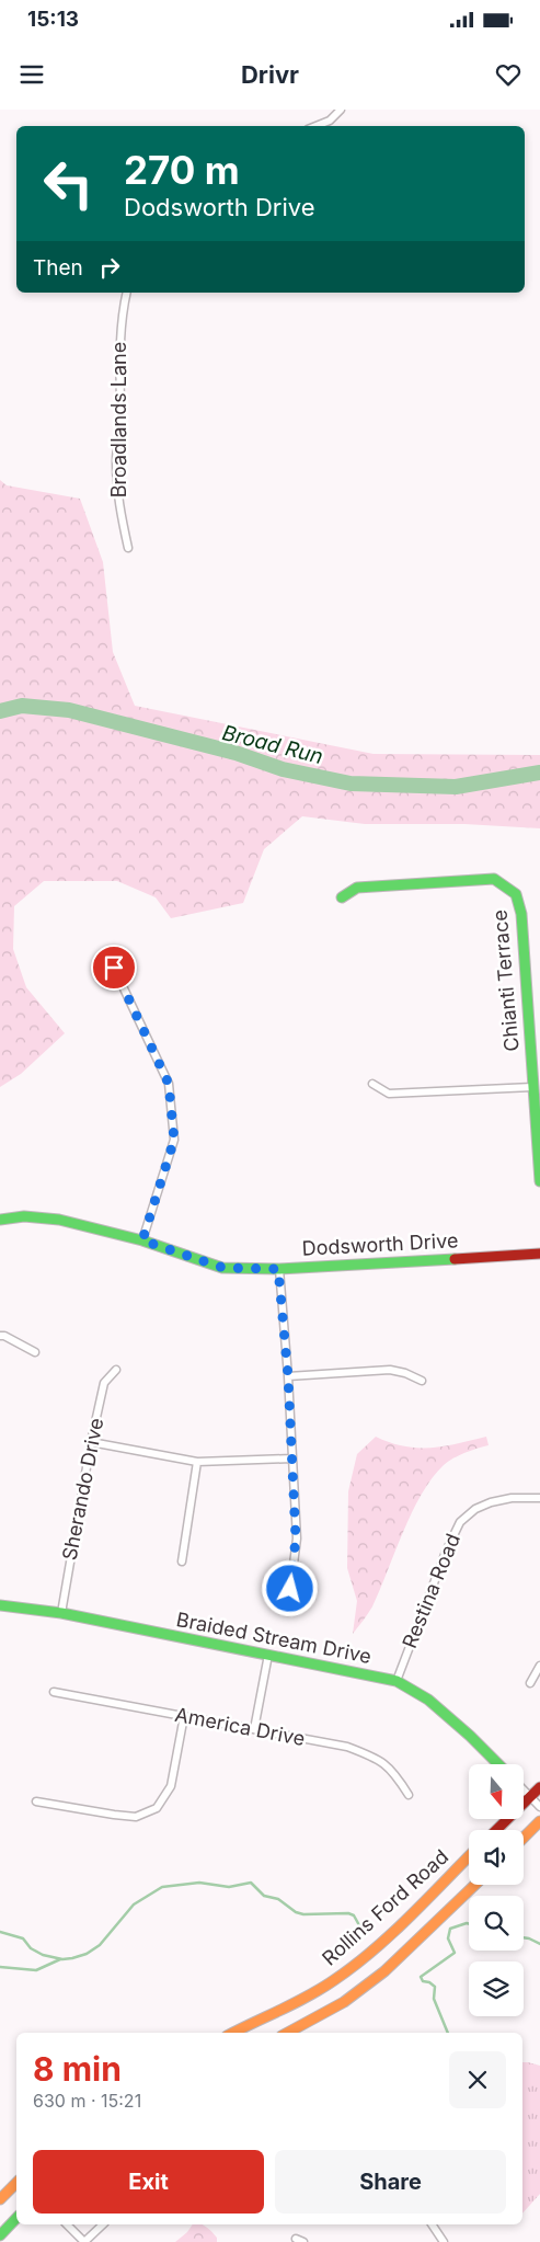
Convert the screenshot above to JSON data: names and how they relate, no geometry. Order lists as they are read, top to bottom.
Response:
{
  "streets": {
    "street": [
      "Broadlands Lane",
      "Chianti Terrace",
      "Dodsworth Drive",
      "Sherando Drive",
      "Restina Road",
      "Braided Stream Drive",
      "America Drive",
      "Rollins Ford Road"
    ]
  },
  "crossings": [
    ["Sherando Drive", "Braided Stream Drive"],
    ["Restina Road", "Braided Stream Drive"]
  ],
  "water": ["Broad Run"],
  "north": "bottom",
  "page": {
    "status": "15:13",
    "header": "Drivr",
    "turn": ["270 m", "Dodsworth Drive"],
    "then": "Then",
    "heading": ["8 min", "630 m · 15:21"],
    "buttons": ["Exit", "Share"]
  }
}
